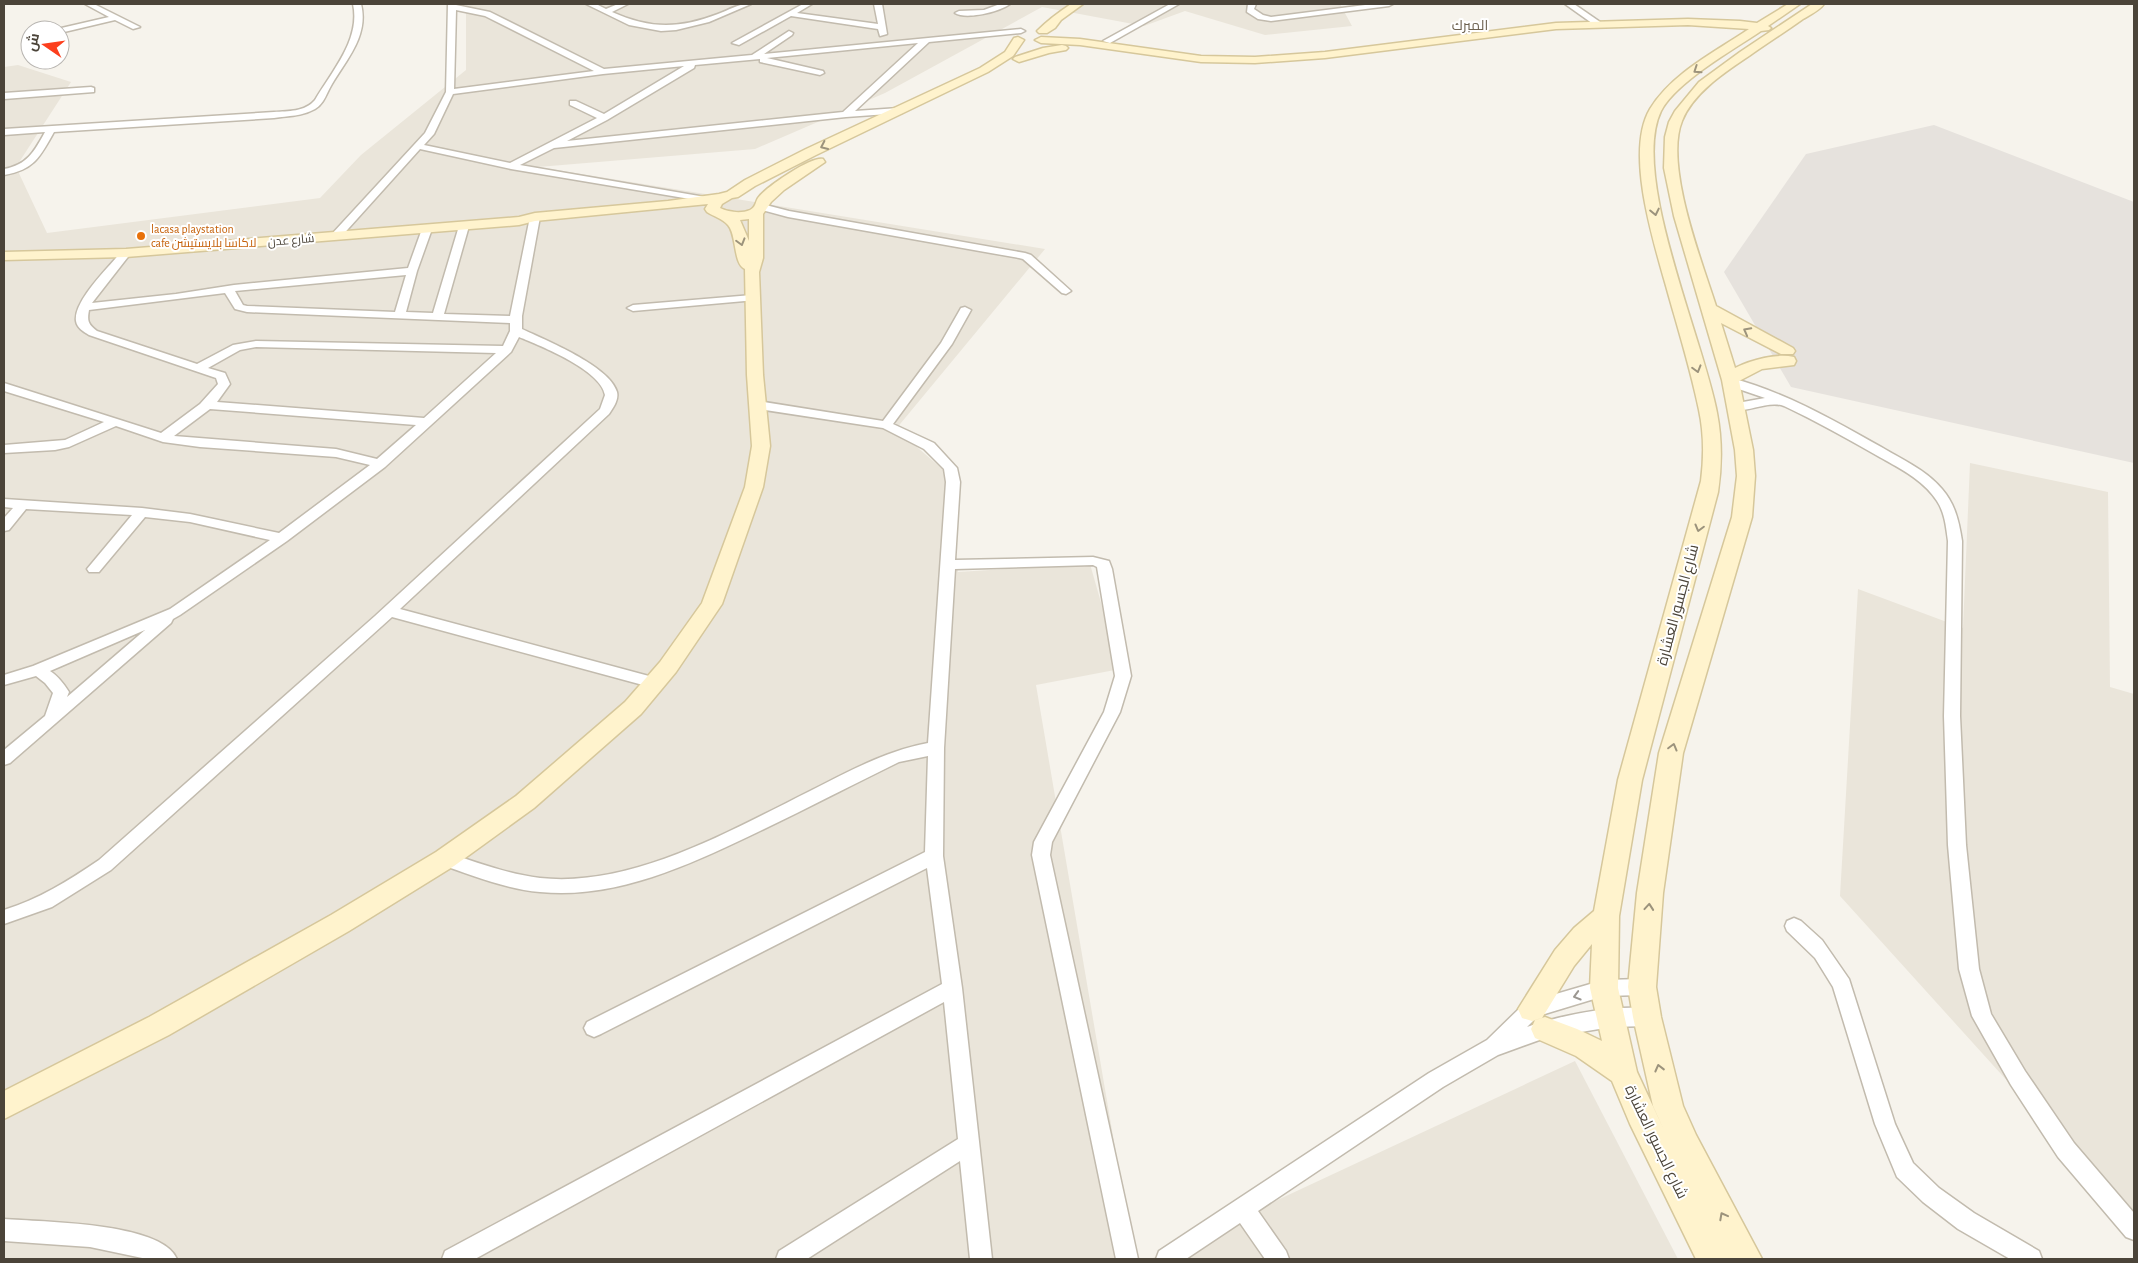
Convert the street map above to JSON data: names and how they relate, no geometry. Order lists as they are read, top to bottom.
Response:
{
  "streets": {
    "street": ["شارع عدن", "شارع الجسور العشارة"]
  },
  "districts": ["المبرك"],
  "places": ["lacasa playstation cafe لاكاسا بلايستيشن"],
  "north": "left"
}
